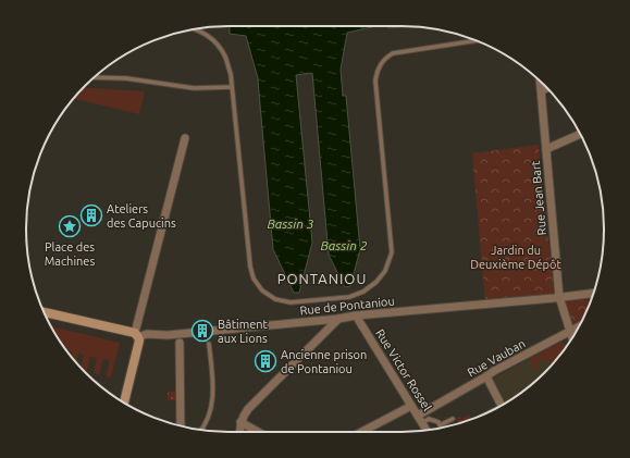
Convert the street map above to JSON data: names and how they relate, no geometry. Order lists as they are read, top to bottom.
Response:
{
  "streets": {
    "street": [
      "Rue Jean Bart",
      "Rue de Pontaniou",
      "Rue Vauban",
      "Rue Victor Rossel"
    ]
  },
  "crossings": [
    ["Rue Jean Bart", "Rue de Pontaniou"],
    ["Rue Jean Bart", "Rue Vauban"],
    ["Rue de Pontaniou", "Rue Victor Rossel"],
    ["Rue Vauban", "Rue Victor Rossel"]
  ],
  "districts": ["PONTANIOU"],
  "water": ["Bassin 3", "Bassin 2"],
  "parks": ["Jardin du Deuxième Dépôt"],
  "places": {
    "building": ["Ateliers des Capucins", "Bâtiment aux Lions", "Ancienne prison de Pontaniou"],
    "place": ["Place des Machines"]
  }
}
